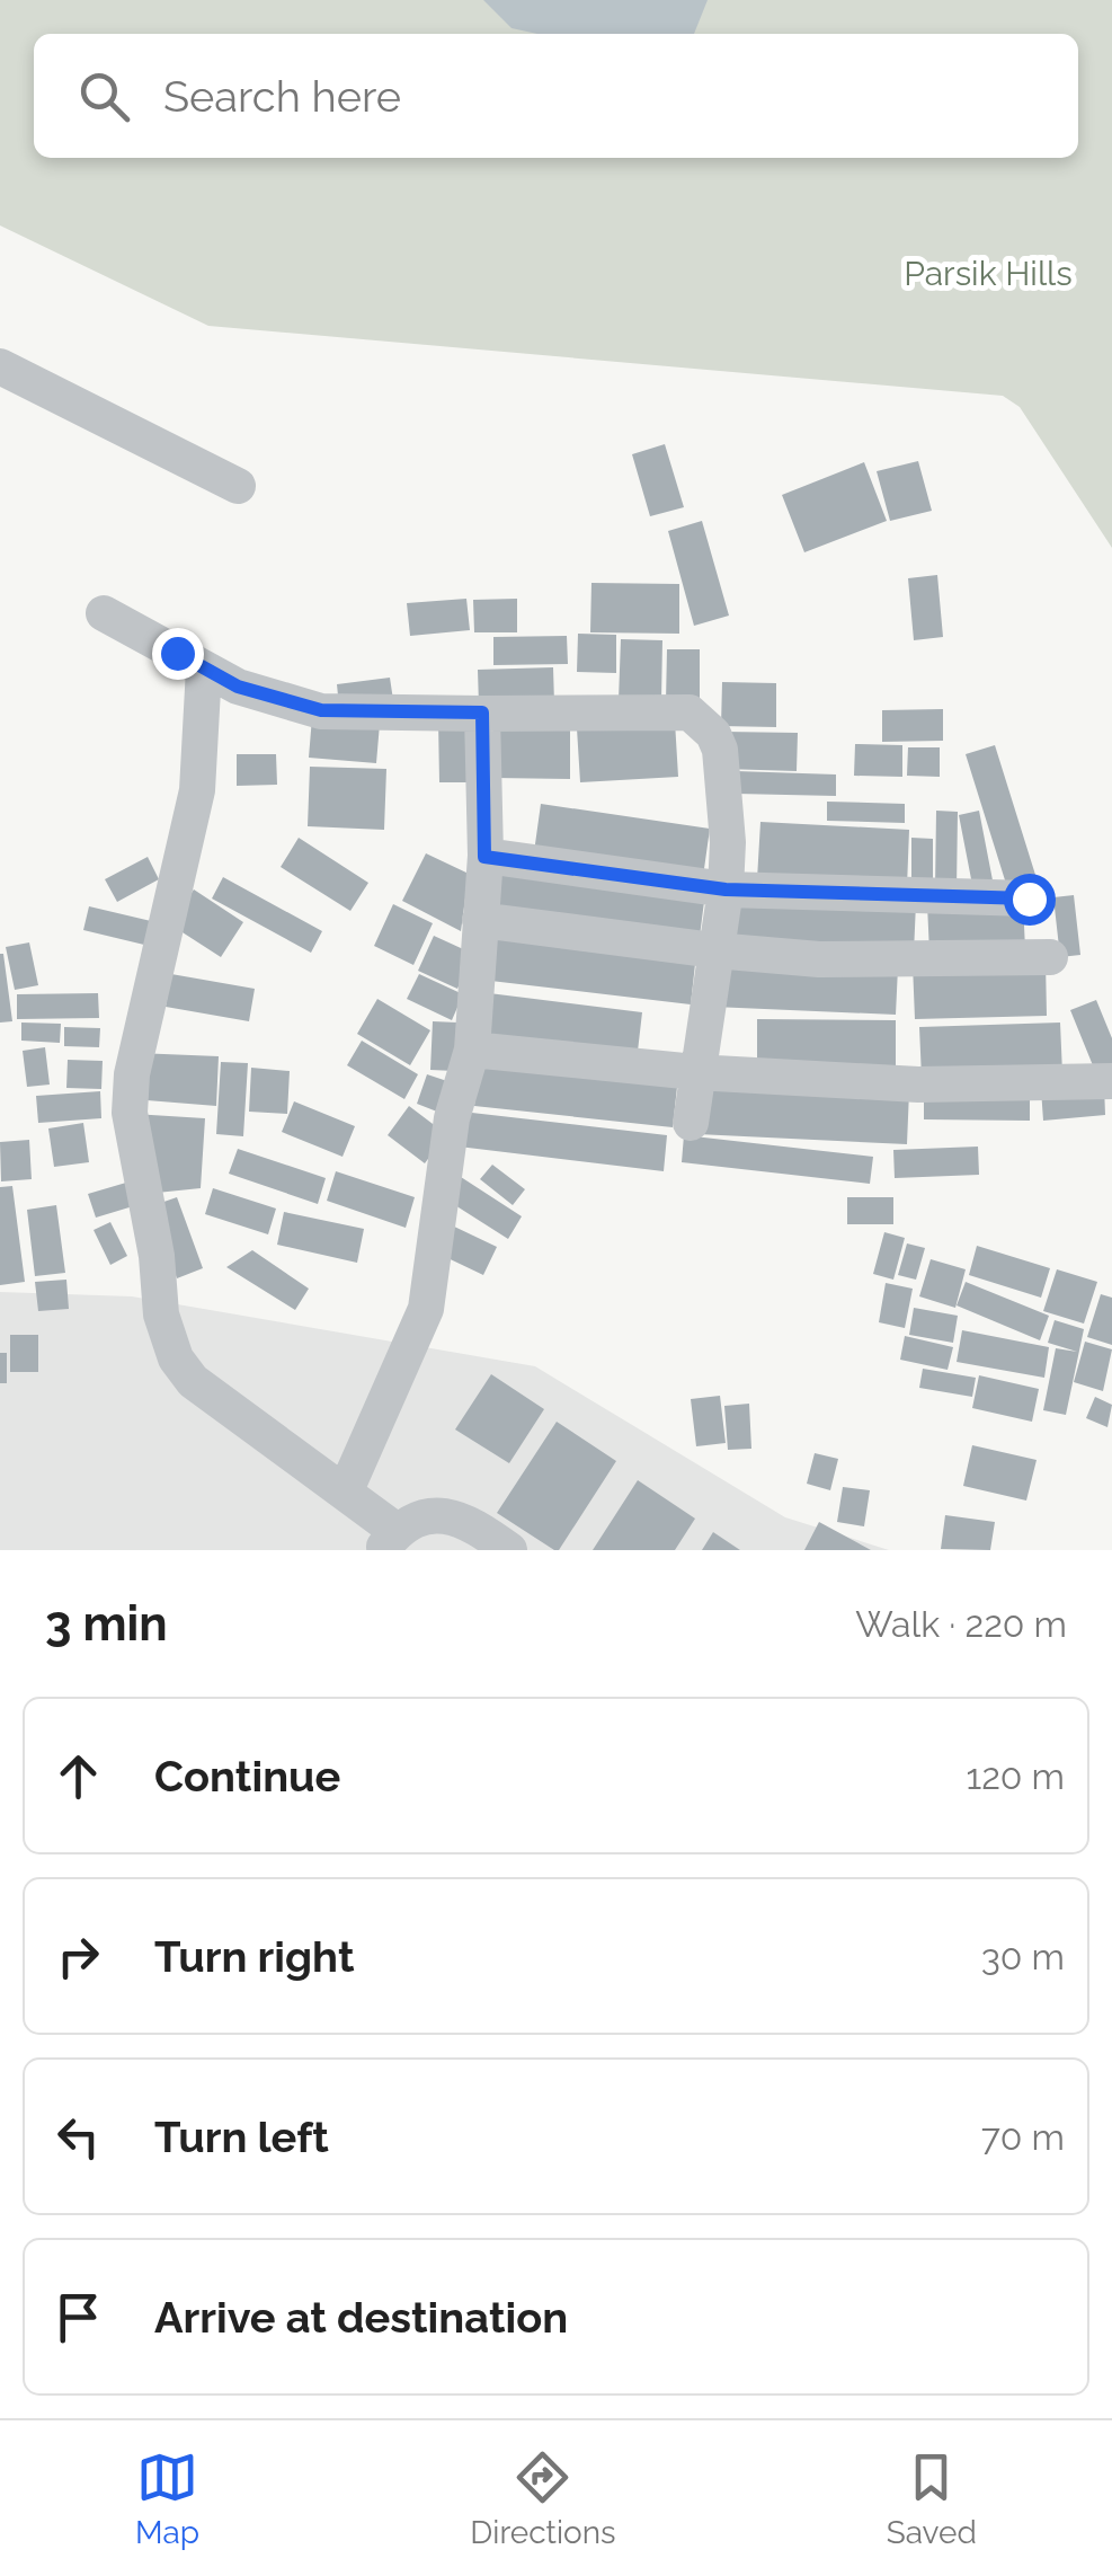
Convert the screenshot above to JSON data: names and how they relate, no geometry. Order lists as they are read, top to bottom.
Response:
{
  "parks": ["Parsik Hills"],
  "page": {
    "search": "Search here",
    "heading": ["3 min", "Walk · 220 m"],
    "list": [
      ["Continue", "120 m"],
      ["Turn right", "30 m"],
      ["Turn left", "70 m"],
      "Arrive at destination"
    ],
    "nav": ["Map", "Directions", "Saved"]
  }
}
